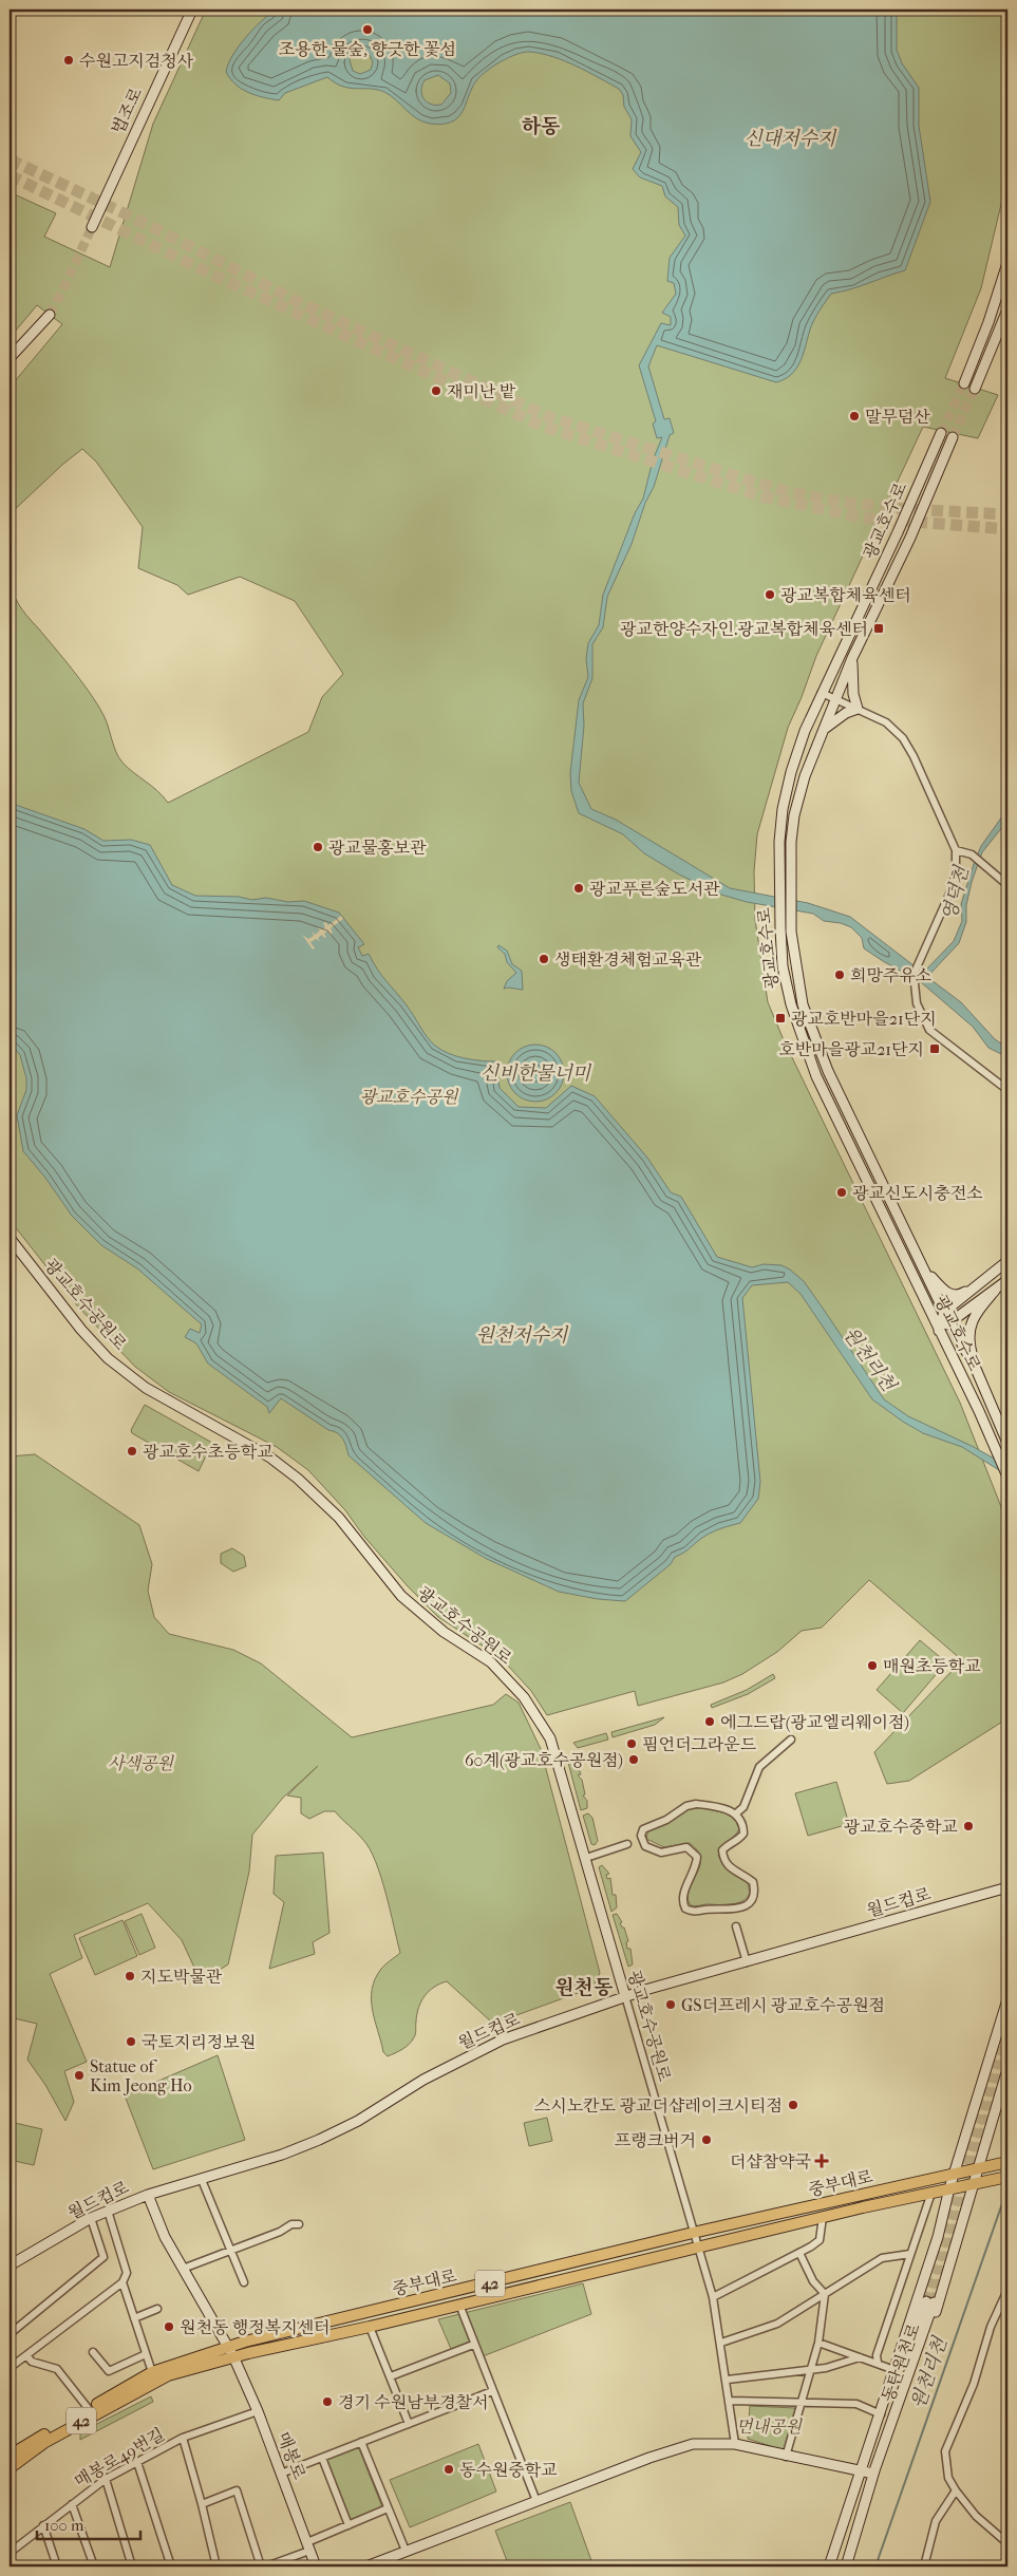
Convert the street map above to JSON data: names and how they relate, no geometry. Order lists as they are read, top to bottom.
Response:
{
  "streets": {
    "main road": [
      "법조로",
      "광교호수로",
      "광교호수공원로",
      "월드컵로",
      "중부대로",
      "42",
      "동탄원천로",
      "매봉로"
    ],
    "street": ["매봉로49번길"]
  },
  "crossings": [
    ["광교호수공원로", "월드컵로"],
    ["광교호수공원로", "중부대로"],
    ["월드컵로", "매봉로"],
    ["중부대로", "42"],
    ["중부대로", "동탄원천로"],
    ["중부대로", "매봉로"],
    ["42", "동탄원천로"],
    ["매봉로", "매봉로49번길"]
  ],
  "districts": ["하동", "원천동"],
  "water": [
    "신대저수지",
    "영덕천",
    "신비한물너미",
    "원천저수지",
    "원천리천"
  ],
  "parks": ["광교호수공원", "사색공원", "먼내공원"],
  "places": {
    "other": [
      "조용한 물숲, 향긋한 꽃섬",
      "수원고지검청사",
      "재미난 밭",
      "말무덤산",
      "광교복합체육센터",
      "광교물홍보관",
      "광교푸른숲도서관",
      "생태환경체험교육관",
      "희망주유소",
      "광교신도시충전소",
      "광교호수초등학교",
      "매원초등학교",
      "에그드랍(광교엘리웨이점)",
      "핌언더그라운드",
      "60계(광교호수공원점)",
      "광교호수중학교",
      "지도박물관",
      "GS더프레시 광교호수공원점",
      "국토지리정보원",
      "Statue of Kim Jeong Ho",
      "스시노칸도 광교더샵레이크시티점",
      "프랭크버거",
      "원천동 행정복지센터",
      "경기 수원남부경찰서",
      "동수원중학교"
    ],
    "transit": ["광교한양수자인.광교복합체육센터", "광교호반마을21단지", "호반마을광교21단지"],
    "health": ["더샵참약국"]
  },
  "scale_bar": "100 m"
}
